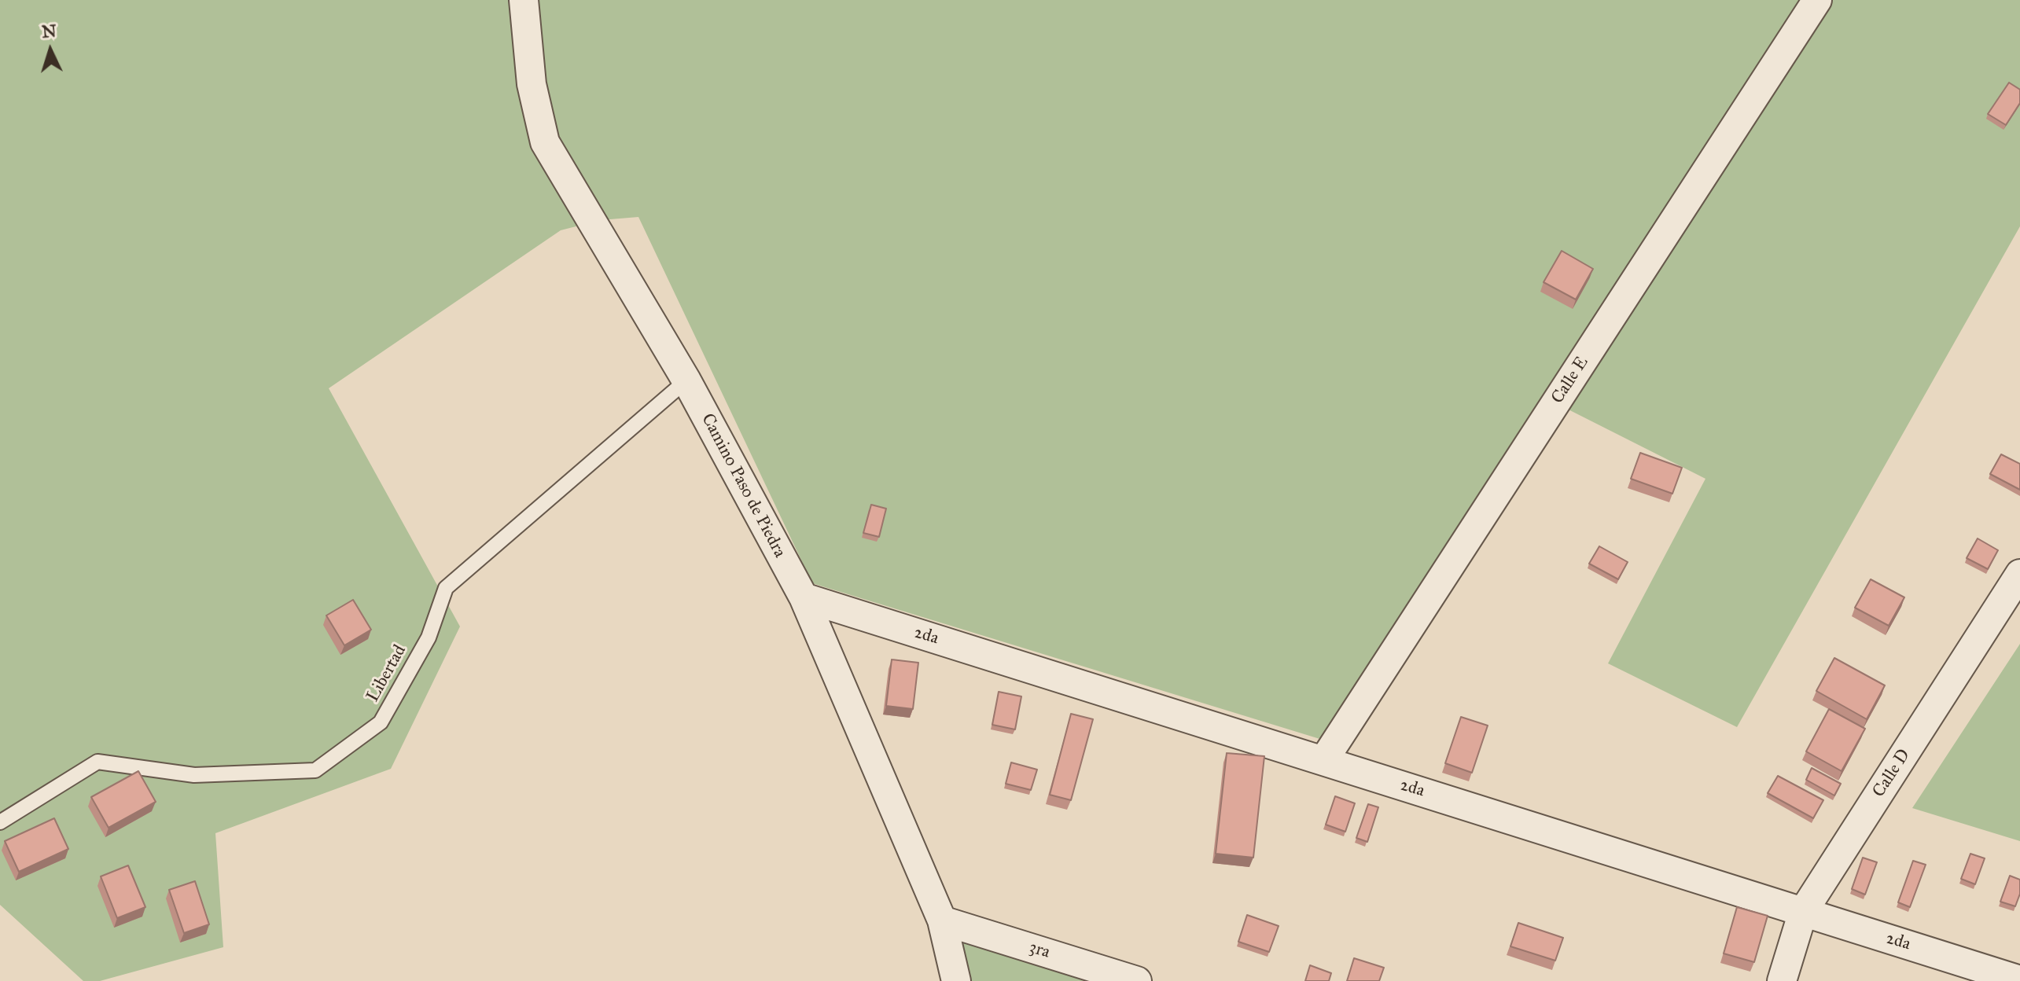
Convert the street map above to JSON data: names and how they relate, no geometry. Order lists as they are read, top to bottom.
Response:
{
  "streets": {
    "street": [
      "Calle E",
      "Camino Paso de Piedra",
      "2da",
      "Calle D",
      "3ra"
    ],
    "lane": ["Libertad"]
  },
  "crossings": [
    ["Calle E", "2da"],
    ["Camino Paso de Piedra", "2da"],
    ["Camino Paso de Piedra", "Libertad"],
    ["Camino Paso de Piedra", "3ra"],
    ["2da", "Calle D"]
  ],
  "north": "top"
}
